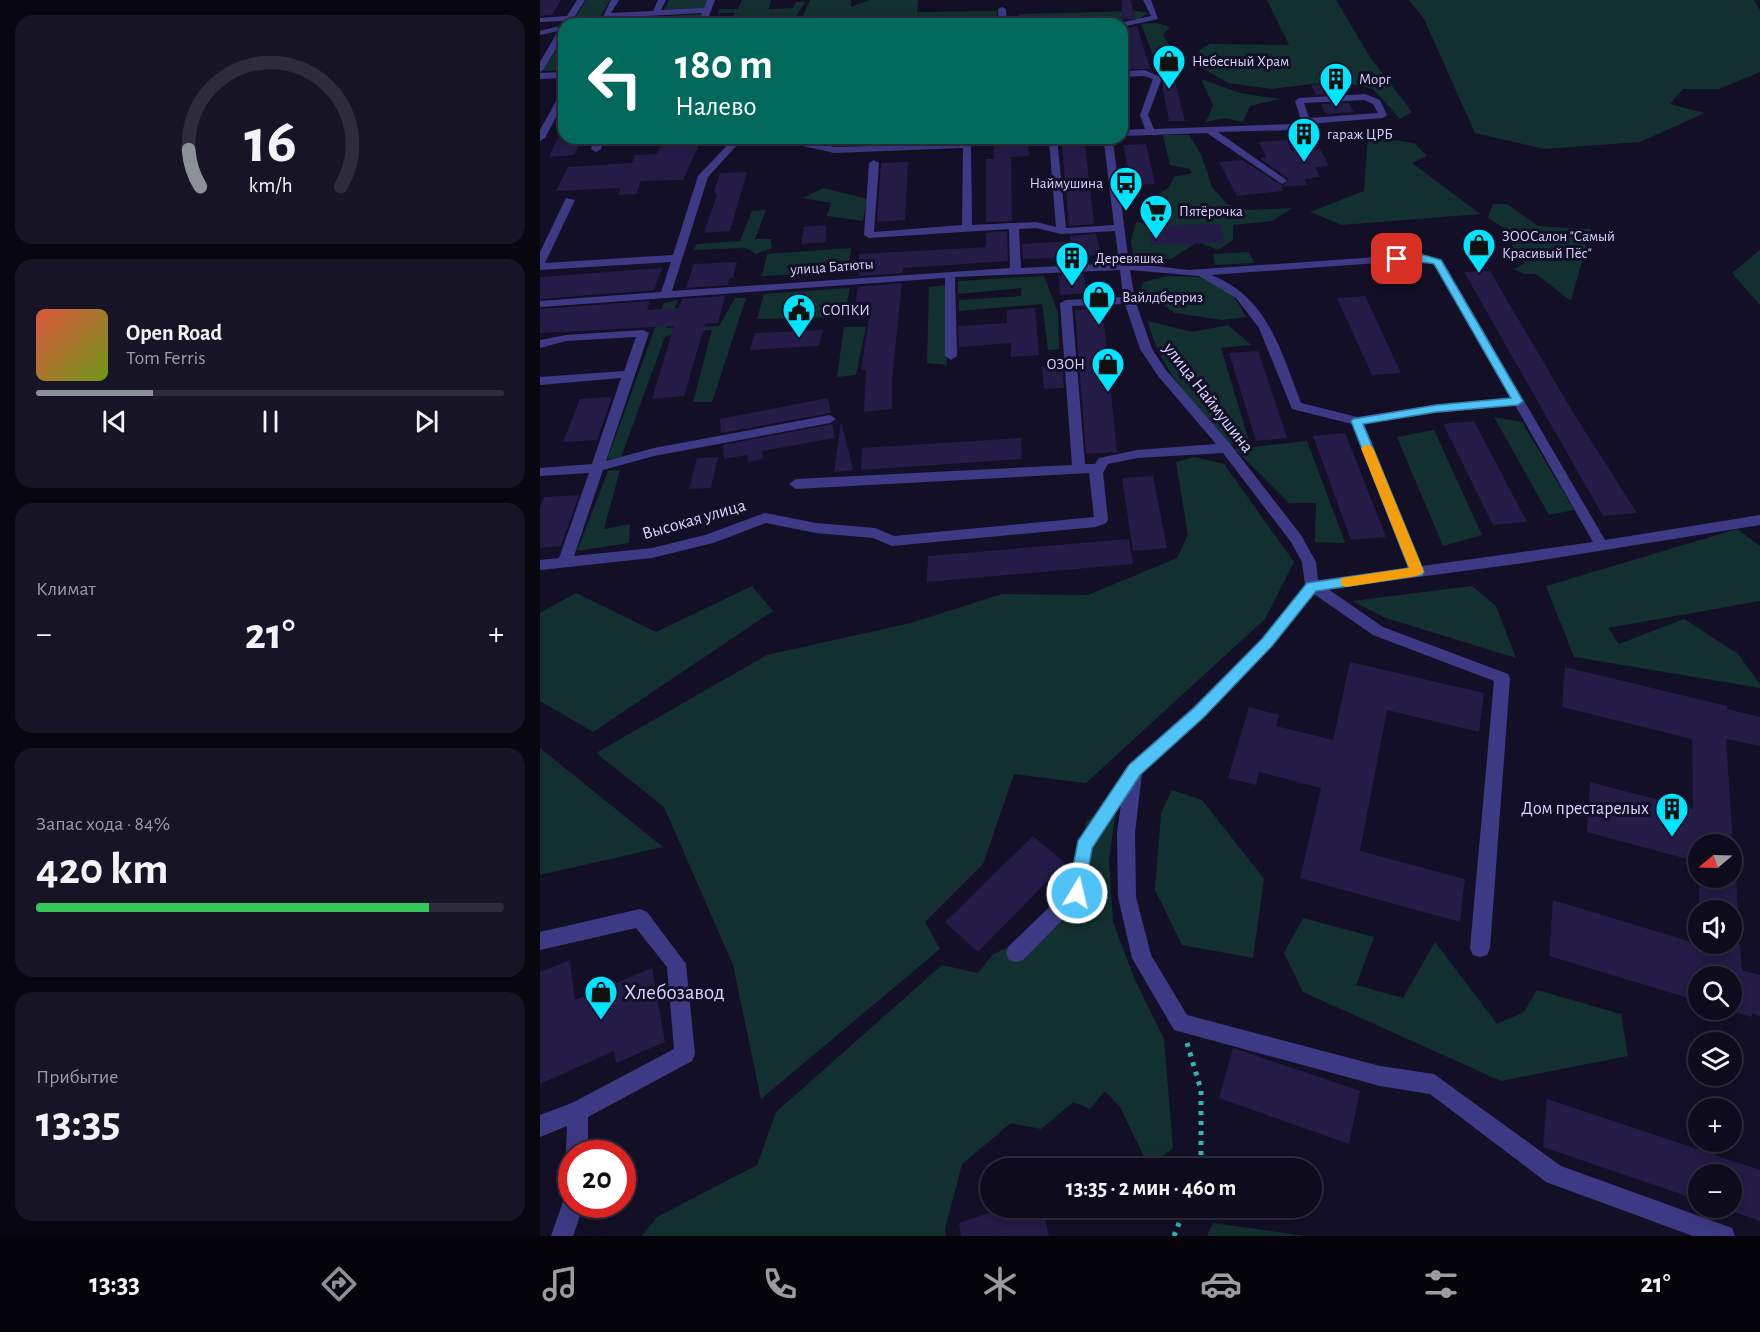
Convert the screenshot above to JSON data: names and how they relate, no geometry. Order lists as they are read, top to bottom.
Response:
{
  "streets": {
    "street": ["улица Батюты", "улица Наймушина", "Высокая улица"]
  },
  "crossings": [
    ["улица Батюты", "улица Наймушина"]
  ],
  "places": {
    "shop": [
      "Небесный Храм",
      "ЗООСалон \"Самый Красивый Пёс\"",
      "Вайлдберриз",
      "ОЗОН",
      "Хлебозавод"
    ],
    "building": [
      "Морг",
      "гараж ЦРБ",
      "Деревяшка",
      "Дом престарелых"
    ],
    "bus stop": ["Наймушина"],
    "supermarket": ["Пятёрочка"],
    "public building": ["СОПКИ"]
  },
  "north": "left",
  "page": {
    "turn": ["180 m", "Налево"],
    "song": ["Open Road", "Tom Ferris"],
    "tile": [
      "Климат",
      ["Запас хода · 84%", "420 km"],
      ["Прибытие", "13:35"]
    ],
    "heat": ["−", "21°", "+"],
    "map_buttons": ["+", "−"],
    "limit": "20",
    "trip": "13:35 · 2 мин · 460 m",
    "tabs": ["13:33", "21°"],
    "gauge": ["16", "km/h"]
  }
}
